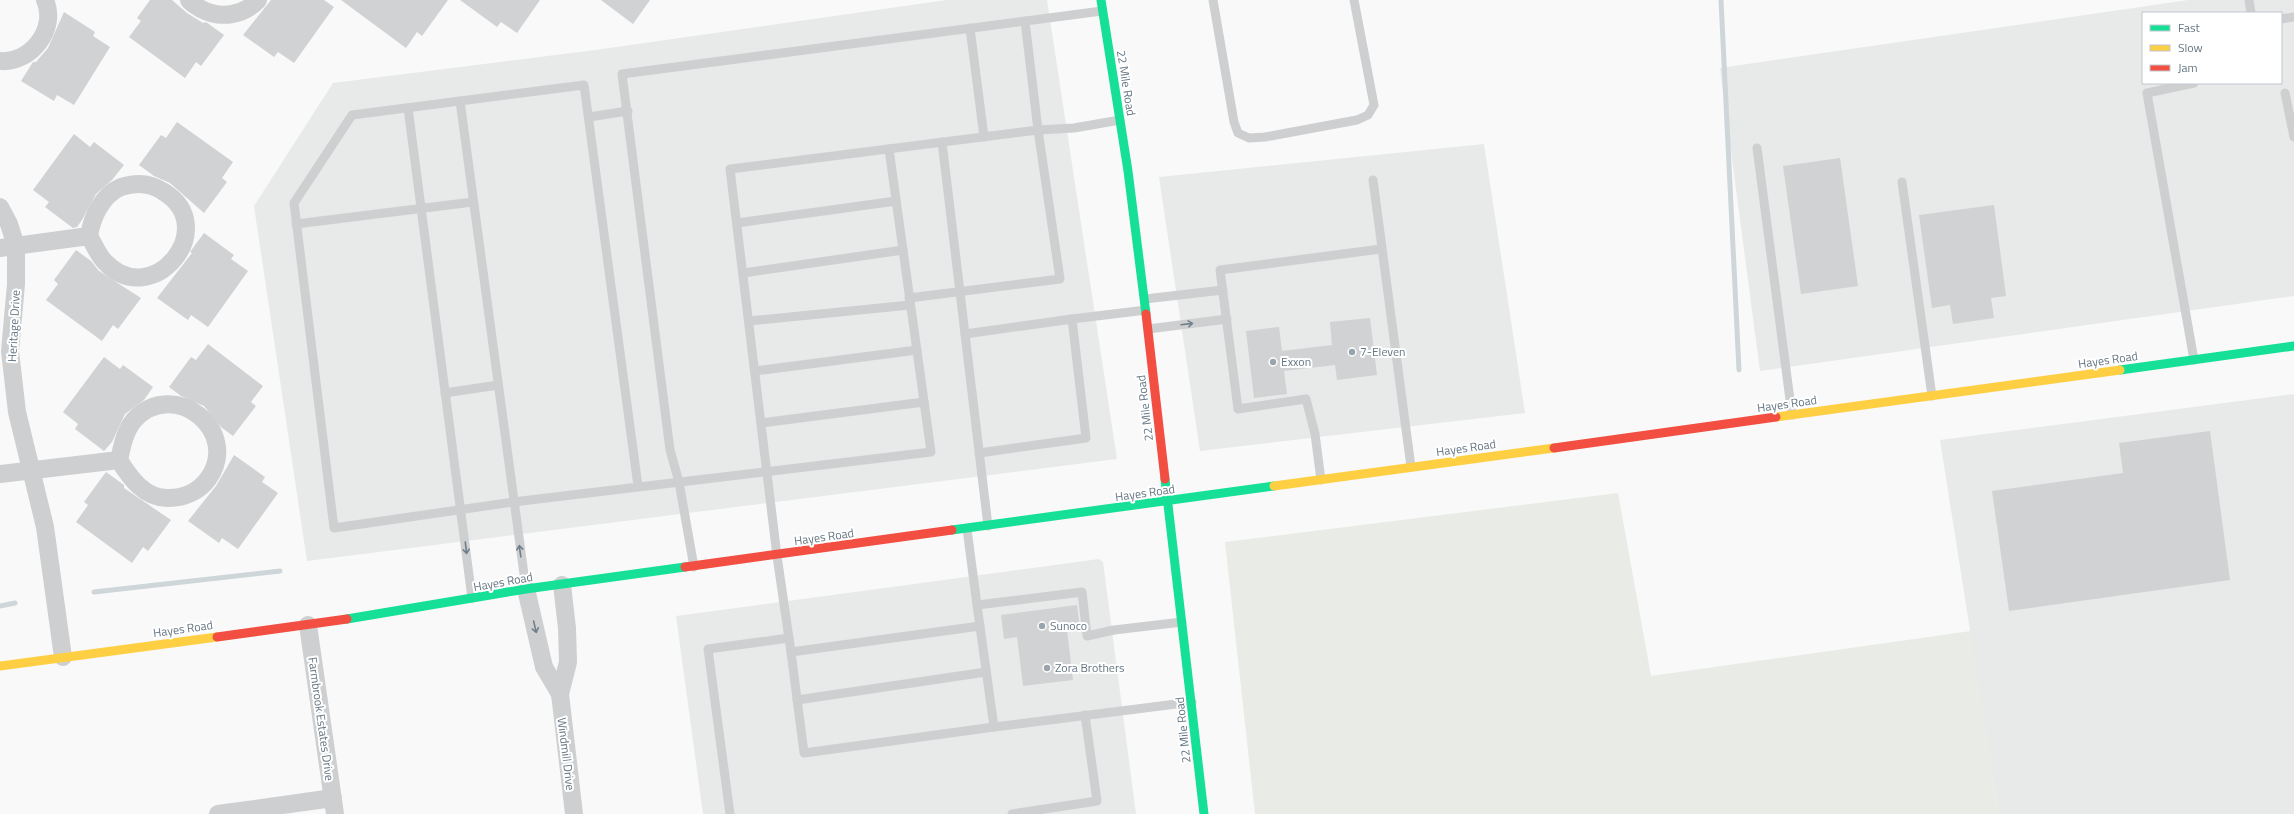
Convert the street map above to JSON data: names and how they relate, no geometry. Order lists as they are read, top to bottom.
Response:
{
  "streets": {
    "main road": ["22 Mile Road", "Hayes Road"],
    "street": ["Heritage Drive", "Farmbrook Estates Drive", "Windmill Drive"]
  },
  "crossings": [
    ["22 Mile Road", "Hayes Road"],
    ["Heritage Drive", "Hayes Road"],
    ["Hayes Road", "Farmbrook Estates Drive"],
    ["Hayes Road", "Windmill Drive"]
  ],
  "places": [
    "7-Eleven",
    "Exxon",
    "Sunoco",
    "Zora Brothers"
  ],
  "legend": ["Fast", "Slow", "Jam"]
}
